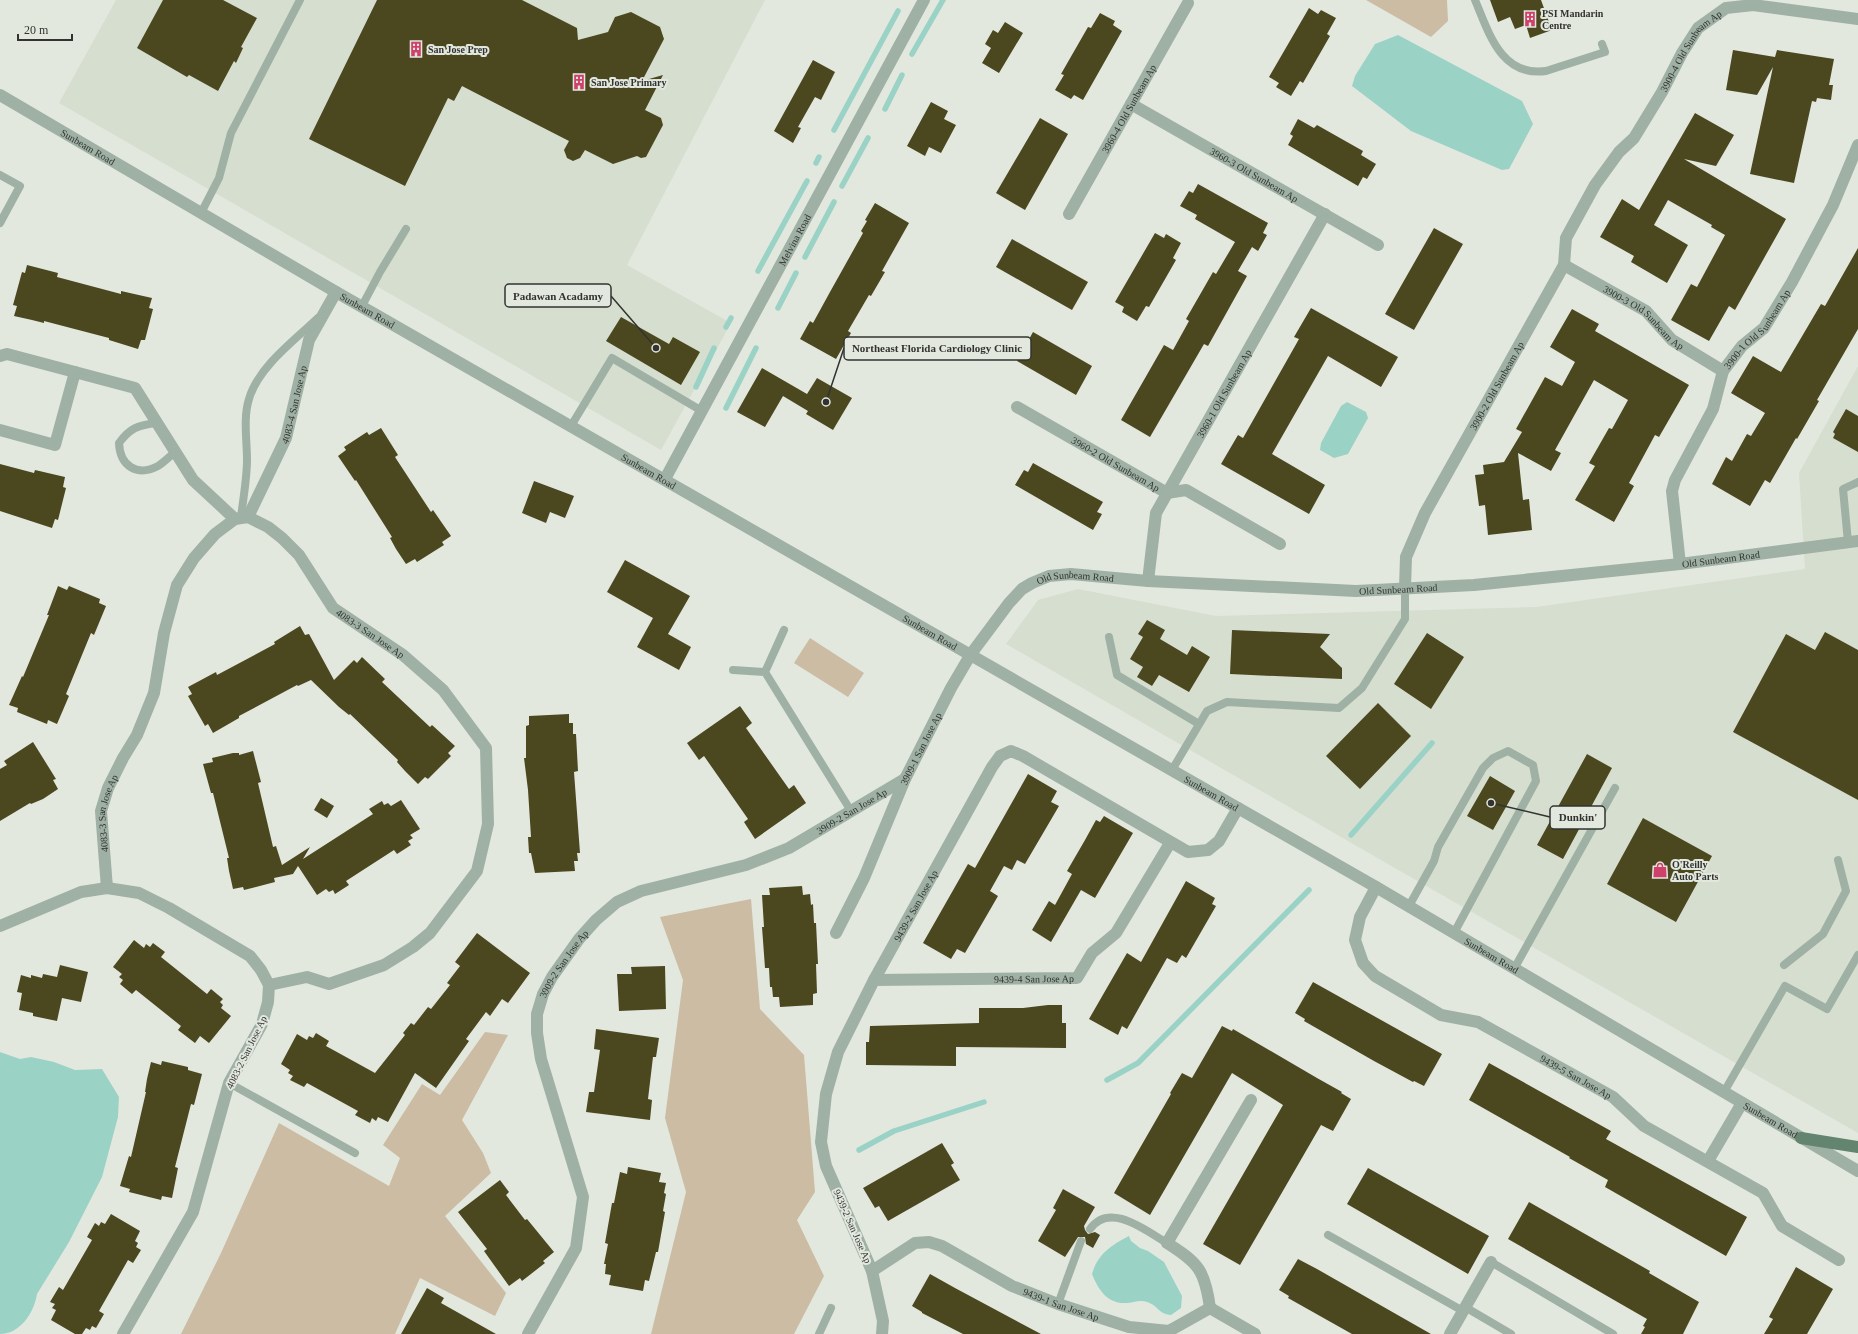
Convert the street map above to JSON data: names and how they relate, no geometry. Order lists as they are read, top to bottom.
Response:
{
  "streets": {
    "street": [
      "3900-4 Old Sunbeam Ap",
      "3960-4 Old Sunbeam Ap",
      "Sunbeam Road",
      "3960-3 Old Sunbeam Ap",
      "Melvina Road",
      "3900-3 Old Sunbeam Ap",
      "3900-1 Old Sunbeam Ap",
      "3900-2 Old Sunbeam Ap",
      "3960-1 Old Sunbeam Ap",
      "4083-4 San Jose Ap",
      "3960-2 Old Sunbeam Ap",
      "Old Sunbeam Road",
      "4083-3 San Jose Ap",
      "3909-1 San Jose Ap",
      "3909-2 San Jose Ap",
      "9439-2 San Jose Ap",
      "9439-4 San Jose Ap",
      "4083-2 San Jose Ap",
      "9439-5 San Jose Ap",
      "9439-1 San Jose Ap"
    ]
  },
  "crossings": [
    ["3900-4 Old Sunbeam Ap", "3900-2 Old Sunbeam Ap"],
    ["3960-4 Old Sunbeam Ap", "3960-3 Old Sunbeam Ap"],
    ["Sunbeam Road", "Melvina Road"],
    ["Sunbeam Road", "4083-4 San Jose Ap"],
    ["Sunbeam Road", "Old Sunbeam Road"],
    ["Sunbeam Road", "3909-1 San Jose Ap"],
    ["Sunbeam Road", "9439-2 San Jose Ap"],
    ["Sunbeam Road", "9439-5 San Jose Ap"],
    ["3960-3 Old Sunbeam Ap", "3960-1 Old Sunbeam Ap"],
    ["3900-3 Old Sunbeam Ap", "3900-1 Old Sunbeam Ap"],
    ["3900-3 Old Sunbeam Ap", "3900-2 Old Sunbeam Ap"],
    ["3900-1 Old Sunbeam Ap", "Old Sunbeam Road"],
    ["3900-2 Old Sunbeam Ap", "Old Sunbeam Road"],
    ["3960-1 Old Sunbeam Ap", "3960-2 Old Sunbeam Ap"],
    ["3960-1 Old Sunbeam Ap", "Old Sunbeam Road"],
    ["4083-4 San Jose Ap", "4083-3 San Jose Ap"],
    ["Old Sunbeam Road", "3909-1 San Jose Ap"],
    ["4083-3 San Jose Ap", "4083-2 San Jose Ap"],
    ["3909-1 San Jose Ap", "3909-2 San Jose Ap"],
    ["9439-2 San Jose Ap", "9439-4 San Jose Ap"],
    ["9439-2 San Jose Ap", "9439-1 San Jose Ap"]
  ],
  "places": {
    "building": ["PSI Mandarin Centre", "San Jose Prep", "San Jose Primary"],
    "other": ["Padawan Acadamy", "Northeast Florida Cardiology Clinic", "Dunkin'"],
    "shop": ["O'Reilly Auto Parts"]
  },
  "scale_bar": "20 m"
}
